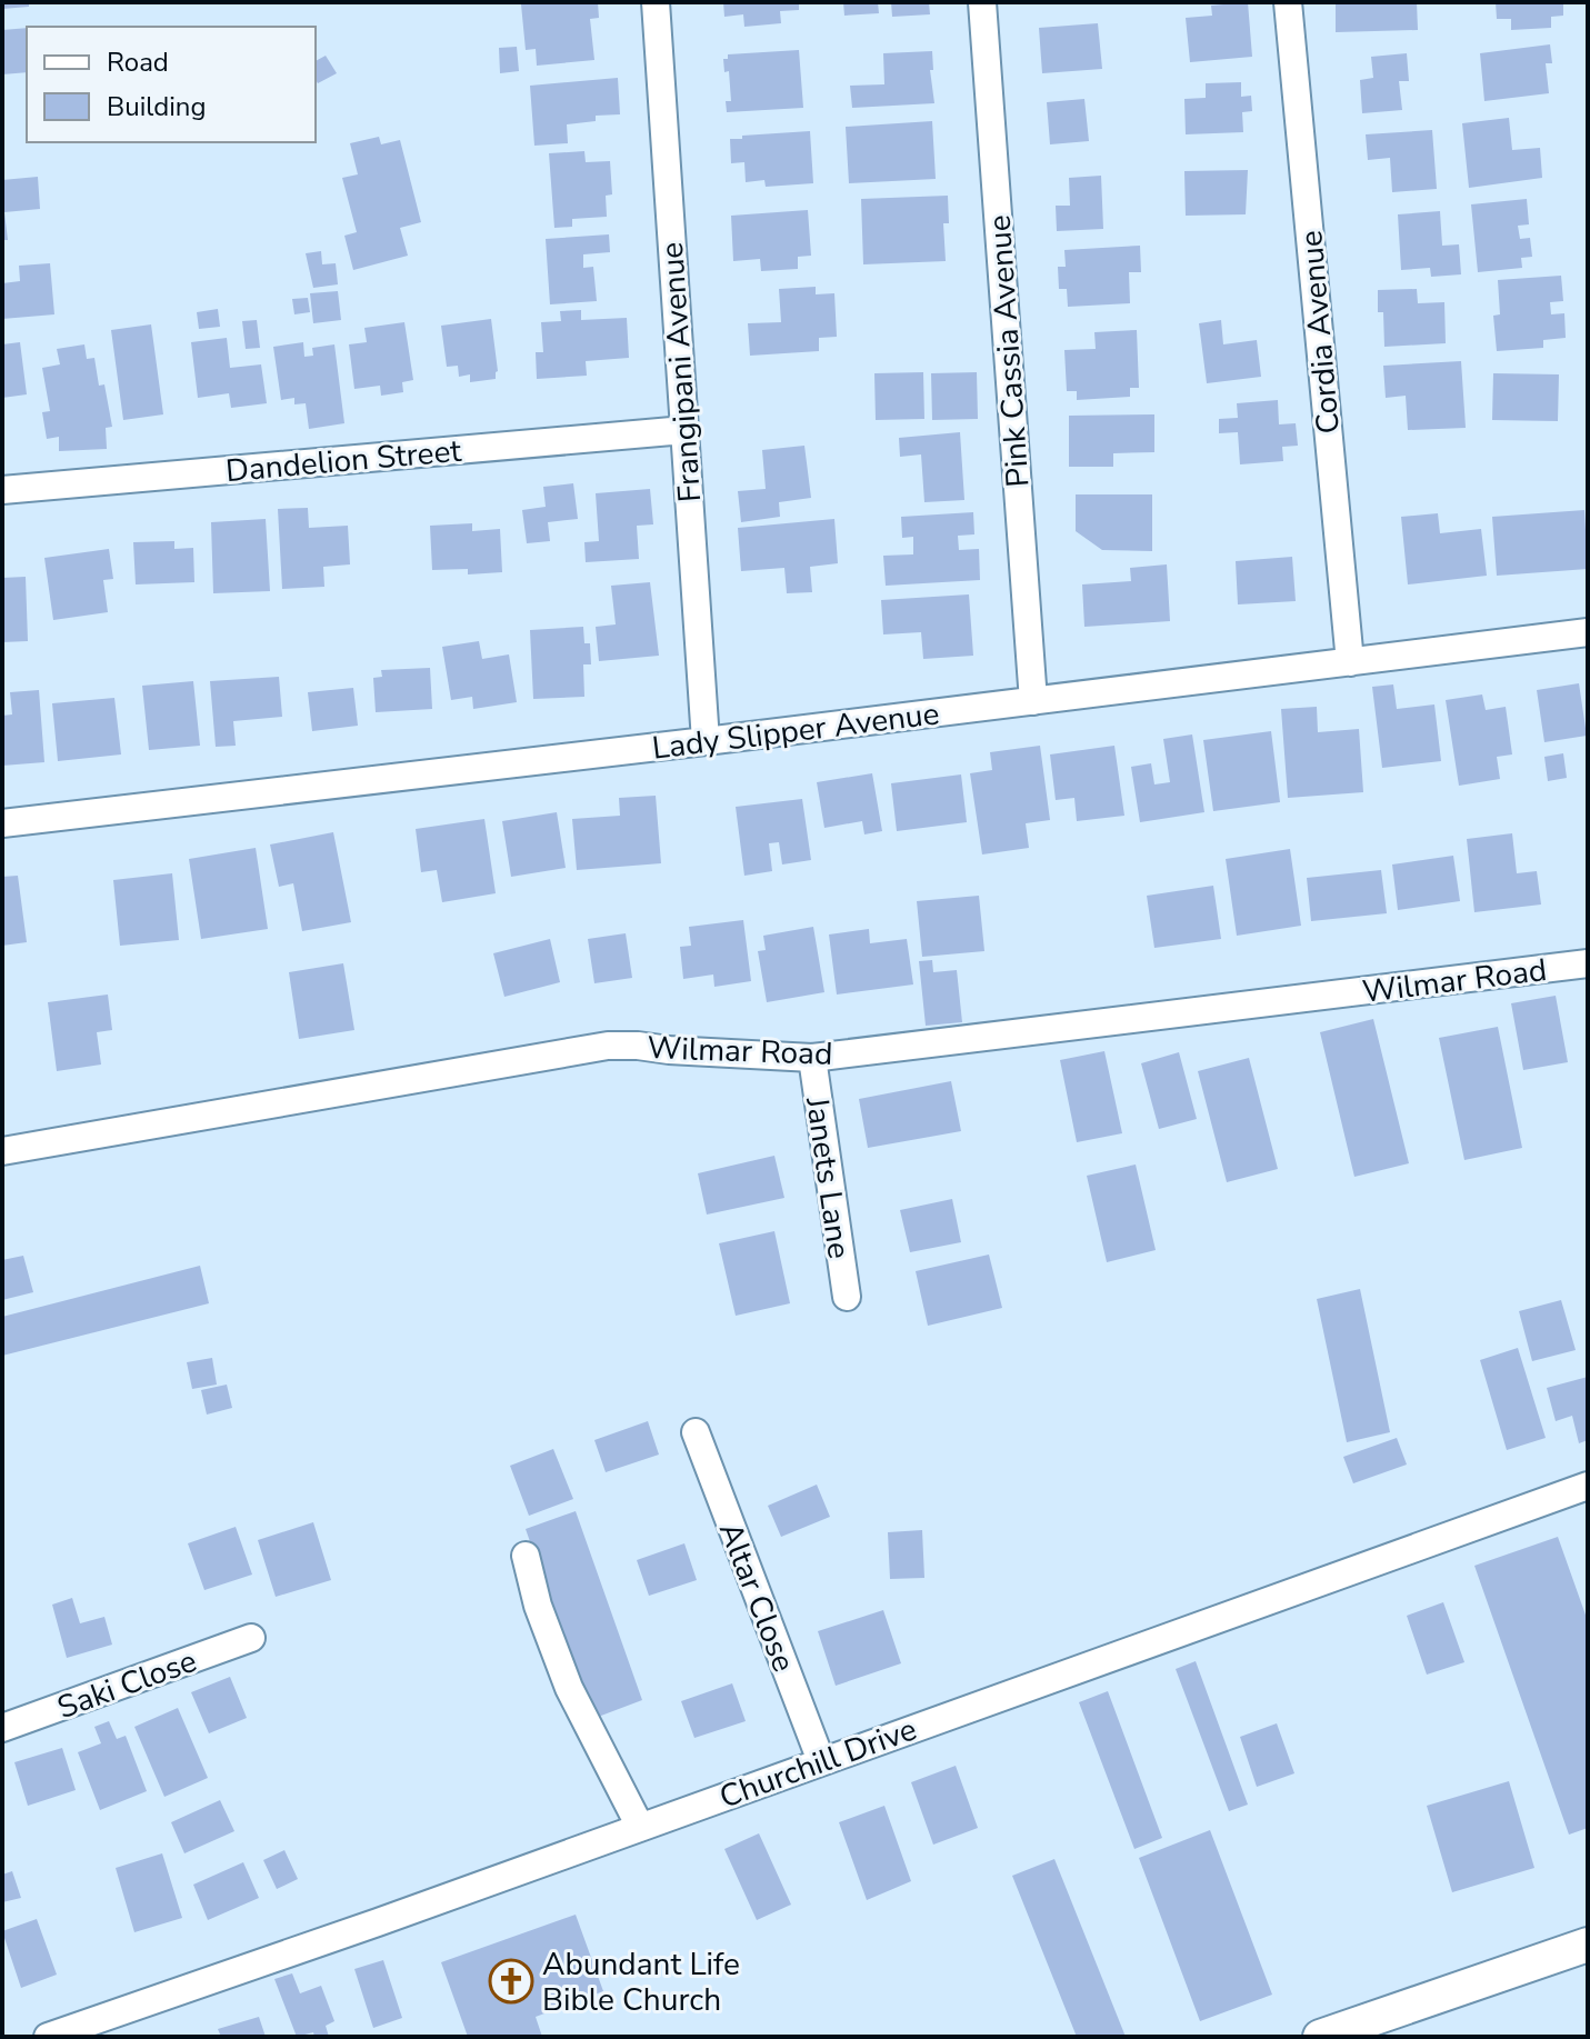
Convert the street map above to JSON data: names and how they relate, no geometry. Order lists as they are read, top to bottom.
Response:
{
  "streets": {
    "street": [
      "Cordia Avenue",
      "Pink Cassia Avenue",
      "Frangipani Avenue",
      "Dandelion Street",
      "Lady Slipper Avenue",
      "Wilmar Road",
      "Janets Lane",
      "Altar Close",
      "Saki Close",
      "Churchill Drive"
    ]
  },
  "crossings": [
    ["Cordia Avenue", "Lady Slipper Avenue"],
    ["Pink Cassia Avenue", "Lady Slipper Avenue"],
    ["Frangipani Avenue", "Dandelion Street"],
    ["Frangipani Avenue", "Lady Slipper Avenue"],
    ["Wilmar Road", "Janets Lane"],
    ["Altar Close", "Churchill Drive"]
  ],
  "places": {
    "church": ["Abundant Life Bible Church"]
  },
  "legend": ["Road", "Building"]
}
